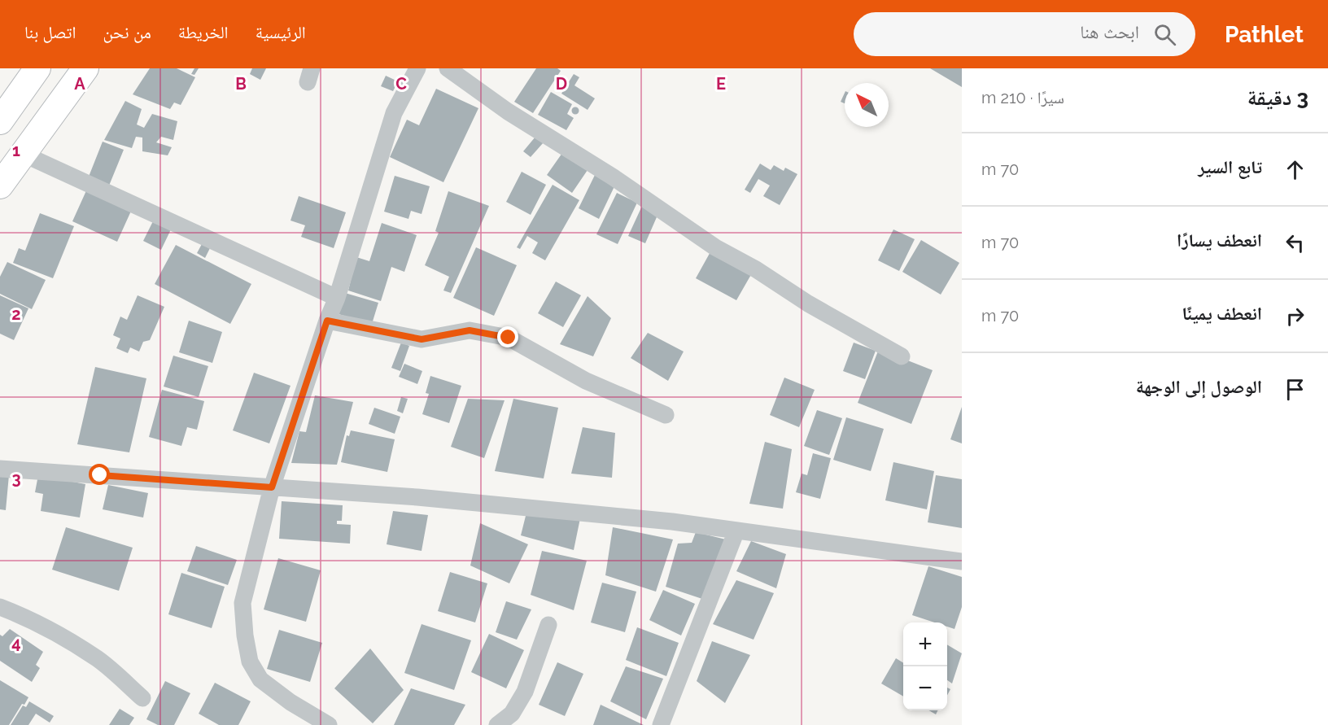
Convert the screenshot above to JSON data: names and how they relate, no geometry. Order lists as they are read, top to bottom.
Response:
{
  "north": "top left",
  "page": {
    "header": "Pathlet",
    "search": "ابحث هنا",
    "nav": [
      "الرئيسية",
      "الخريطة",
      "من نحن",
      "اتصل بنا"
    ],
    "heading": ["3 دقيقة", "سيرًا · 210 m"],
    "list": [
      ["تابع السير", "70 m"],
      ["انعطف يسارًا", "70 m"],
      ["انعطف يمينًا", "70 m"],
      "الوصول إلى الوجهة"
    ],
    "map_buttons": ["+", "−"]
  },
  "grid": {
    "columns": [
      "A",
      "B",
      "C",
      "D",
      "E"
    ],
    "rows": [
      "1",
      "2",
      "3",
      "4"
    ]
  }
}
